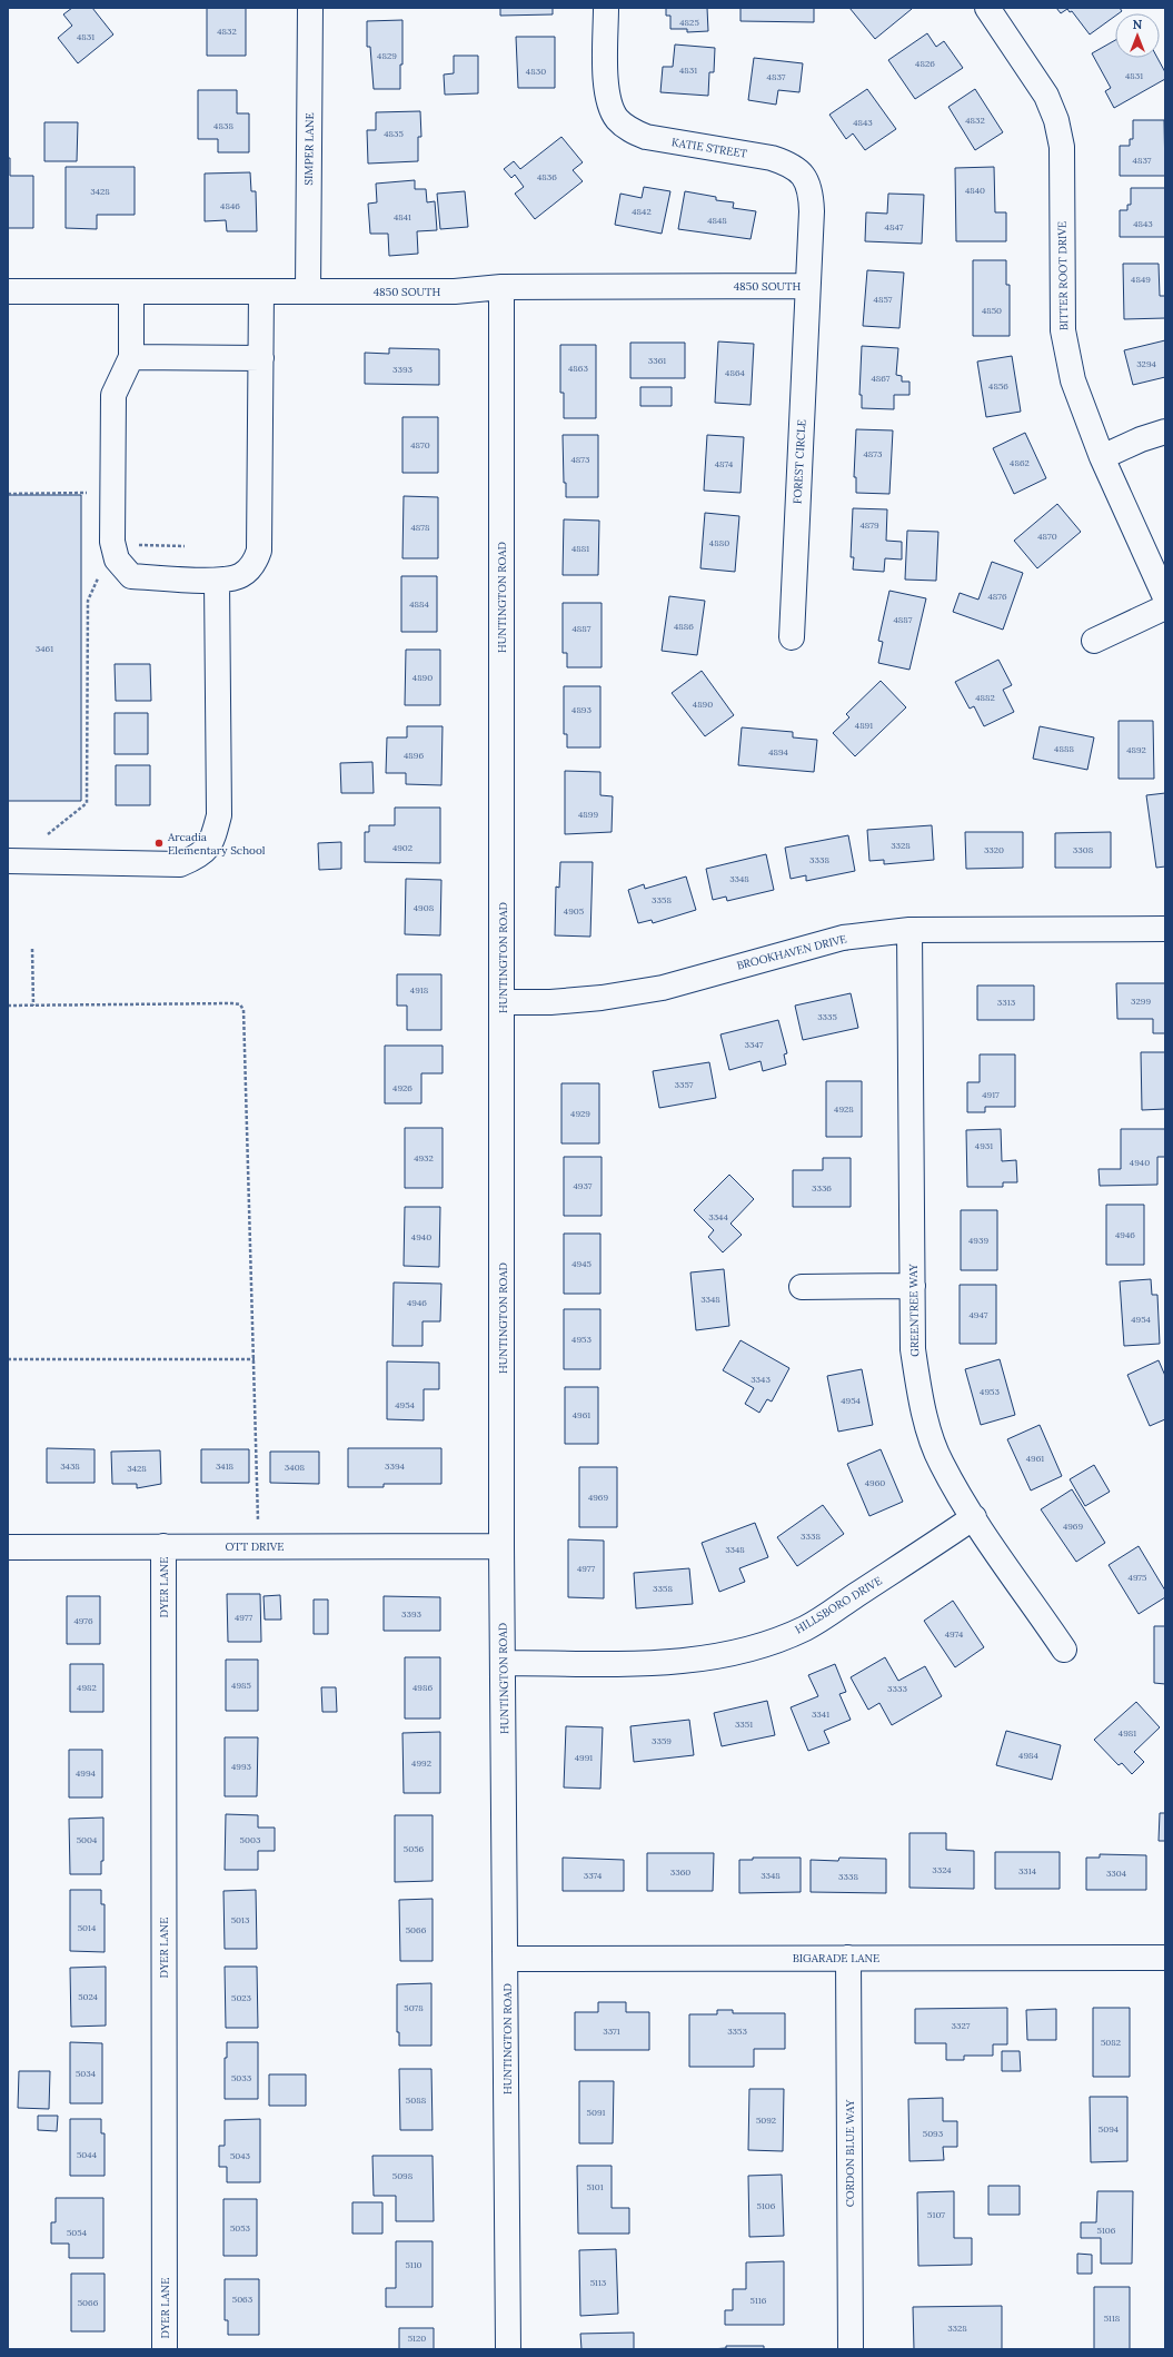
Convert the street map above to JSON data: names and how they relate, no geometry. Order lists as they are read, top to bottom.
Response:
{
  "streets": {
    "street": [
      "KATIE STREET",
      "SIMPER LANE",
      "BITTER ROOT DRIVE",
      "4850 SOUTH",
      "FOREST CIRCLE",
      "HUNTINGTON ROAD",
      "BROOKHAVEN DRIVE",
      "GREENTREE WAY",
      "OTT DRIVE",
      "DYER LANE",
      "HILLSBORO DRIVE",
      "BIGARADE LANE",
      "CORDON BLUE WAY"
    ]
  },
  "crossings": [
    ["KATIE STREET", "4850 SOUTH"],
    ["KATIE STREET", "FOREST CIRCLE"],
    ["SIMPER LANE", "4850 SOUTH"],
    ["4850 SOUTH", "FOREST CIRCLE"],
    ["4850 SOUTH", "HUNTINGTON ROAD"],
    ["HUNTINGTON ROAD", "BROOKHAVEN DRIVE"],
    ["HUNTINGTON ROAD", "OTT DRIVE"],
    ["HUNTINGTON ROAD", "HILLSBORO DRIVE"],
    ["HUNTINGTON ROAD", "BIGARADE LANE"],
    ["BROOKHAVEN DRIVE", "GREENTREE WAY"],
    ["GREENTREE WAY", "HILLSBORO DRIVE"],
    ["OTT DRIVE", "DYER LANE"],
    ["BIGARADE LANE", "CORDON BLUE WAY"]
  ],
  "places": ["Arcadia Elementary School"],
  "house_numbers": [
    "4825",
    "4832",
    "4831",
    "4829",
    "4826",
    "4831",
    "4830",
    "4831",
    "4837",
    "4832",
    "4843",
    "4838",
    "4835",
    "4837",
    "4836",
    "4840",
    "3428",
    "4846",
    "4842",
    "4841",
    "4848",
    "4843",
    "4847",
    "4849",
    "4857",
    "4850",
    "3361",
    "3294",
    "4863",
    "3393",
    "4864",
    "4867",
    "4856",
    "4870",
    "4873",
    "4873",
    "4862",
    "4874",
    "4879",
    "4878",
    "4870",
    "4880",
    "4881",
    "4876",
    "4884",
    "4887",
    "4886",
    "4887",
    "3461",
    "4890",
    "4882",
    "4890",
    "4893",
    "4891",
    "4888",
    "4892",
    "4894",
    "4896",
    "4899",
    "3328",
    "4902",
    "3320",
    "3308",
    "3338",
    "3348",
    "3358",
    "4908",
    "4905",
    "4918",
    "3299",
    "3313",
    "3335",
    "3347",
    "3357",
    "4926",
    "4917",
    "4928",
    "4929",
    "4931",
    "4932",
    "4940",
    "4937",
    "3336",
    "3344",
    "4946",
    "4940",
    "4939",
    "4945",
    "3348",
    "4946",
    "4947",
    "4954",
    "4953",
    "3343",
    "4953",
    "4954",
    "4954",
    "4961",
    "4961",
    "3438",
    "3418",
    "3394",
    "3408",
    "3428",
    "4960",
    "4969",
    "4969",
    "3338",
    "3348",
    "4977",
    "4975",
    "3358",
    "3393",
    "4977",
    "4976",
    "4974",
    "4985",
    "4982",
    "4986",
    "3333",
    "3341",
    "3351",
    "4981",
    "3359",
    "4984",
    "4991",
    "4992",
    "4993",
    "4994",
    "5004",
    "5003",
    "5056",
    "3324",
    "3314",
    "3360",
    "3304",
    "3374",
    "3348",
    "3338",
    "5013",
    "5014",
    "5066",
    "5024",
    "5023",
    "5078",
    "3327",
    "3371",
    "3353",
    "5082",
    "5034",
    "5033",
    "5088",
    "5091",
    "5092",
    "5094",
    "5093",
    "5044",
    "5043",
    "5098",
    "5101",
    "5106",
    "5107",
    "5053",
    "5106",
    "5054",
    "5110",
    "5113",
    "5063",
    "5116",
    "5066",
    "5118",
    "3328",
    "5120"
  ],
  "north": "top"
}
